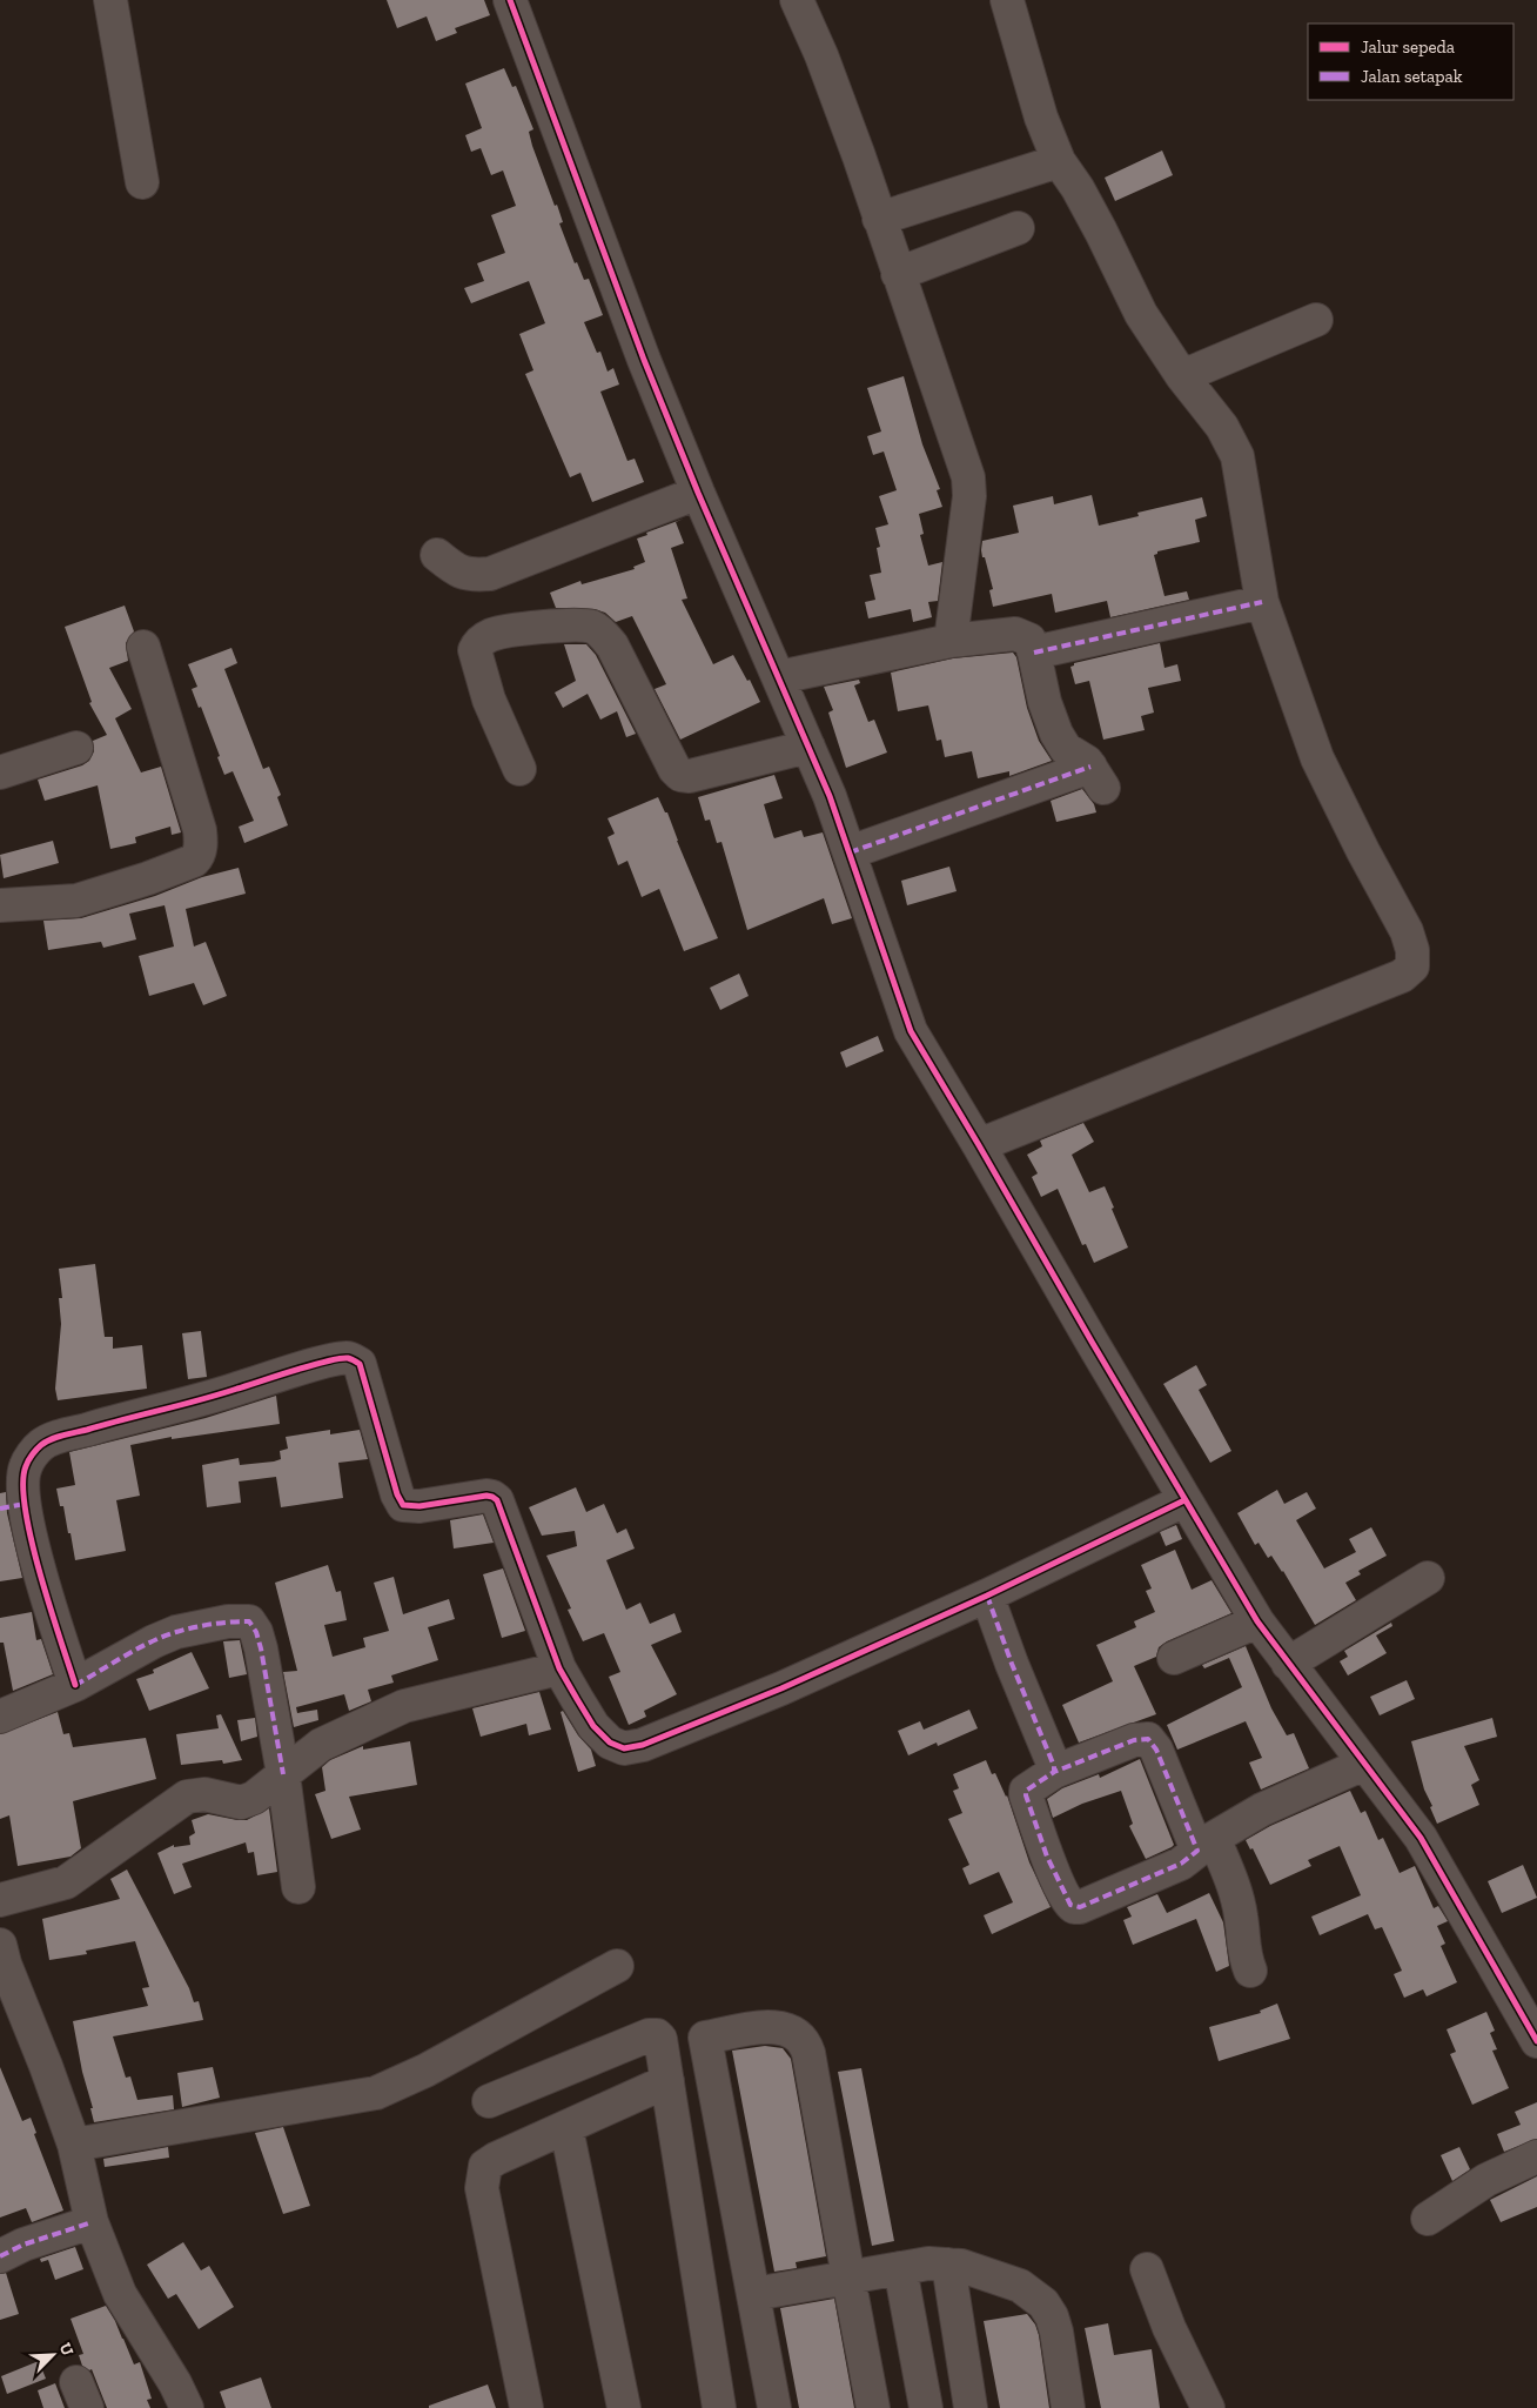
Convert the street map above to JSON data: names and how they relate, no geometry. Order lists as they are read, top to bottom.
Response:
{
  "legend": ["Jalur sepeda", "Jalan setapak"],
  "north": "top right"
}
